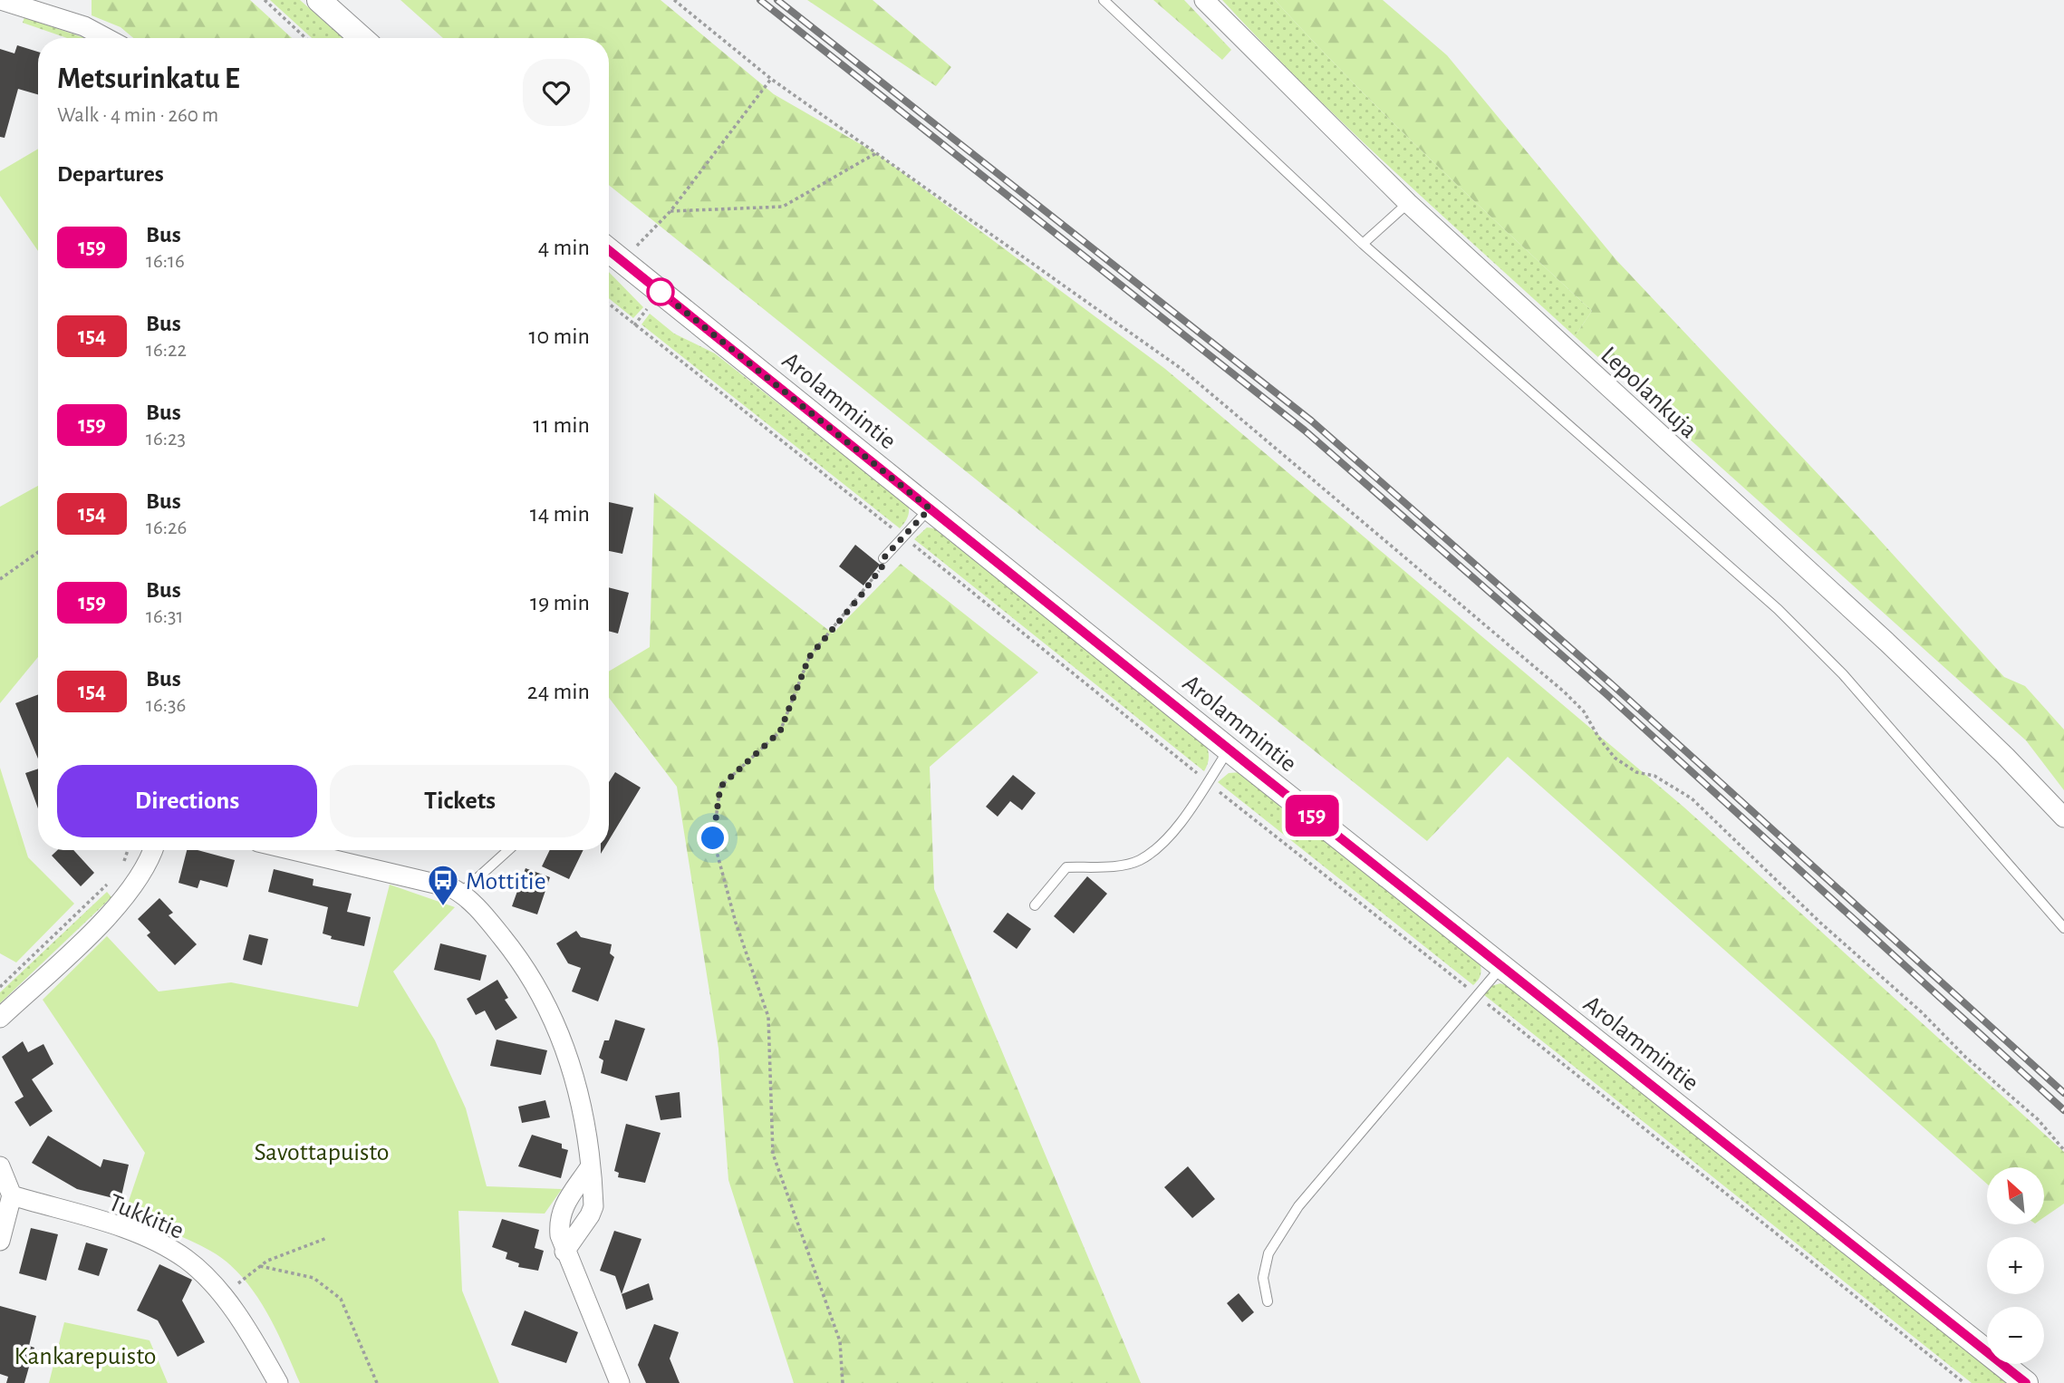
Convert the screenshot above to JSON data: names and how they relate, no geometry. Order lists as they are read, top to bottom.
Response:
{
  "streets": {
    "street": ["Lepolankuja", "Arolammintie", "Tukkitie"]
  },
  "parks": ["Savottapuisto", "Kankarepuisto"],
  "places": {
    "bus stop": ["Mottitie"]
  },
  "lines": ["bus line 159"],
  "north": "top left",
  "page": {
    "on_map": "159",
    "heading": [
      ["Metsurinkatu E", "Walk · 4 min · 260 m"],
      "Departures"
    ],
    "list": [
      {
        "mark": "159",
        "name": "Bus",
        "note": "16:16",
        "value": "4 min"
      },
      {
        "mark": "154",
        "name": "Bus",
        "note": "16:22",
        "value": "10 min"
      },
      {
        "mark": "159",
        "name": "Bus",
        "note": "16:23",
        "value": "11 min"
      },
      {
        "mark": "154",
        "name": "Bus",
        "note": "16:26",
        "value": "14 min"
      },
      {
        "mark": "159",
        "name": "Bus",
        "note": "16:31",
        "value": "19 min"
      },
      {
        "mark": "154",
        "name": "Bus",
        "note": "16:36",
        "value": "24 min"
      }
    ],
    "buttons": ["Directions", "Tickets"],
    "map_buttons": ["+", "−"]
  }
}
